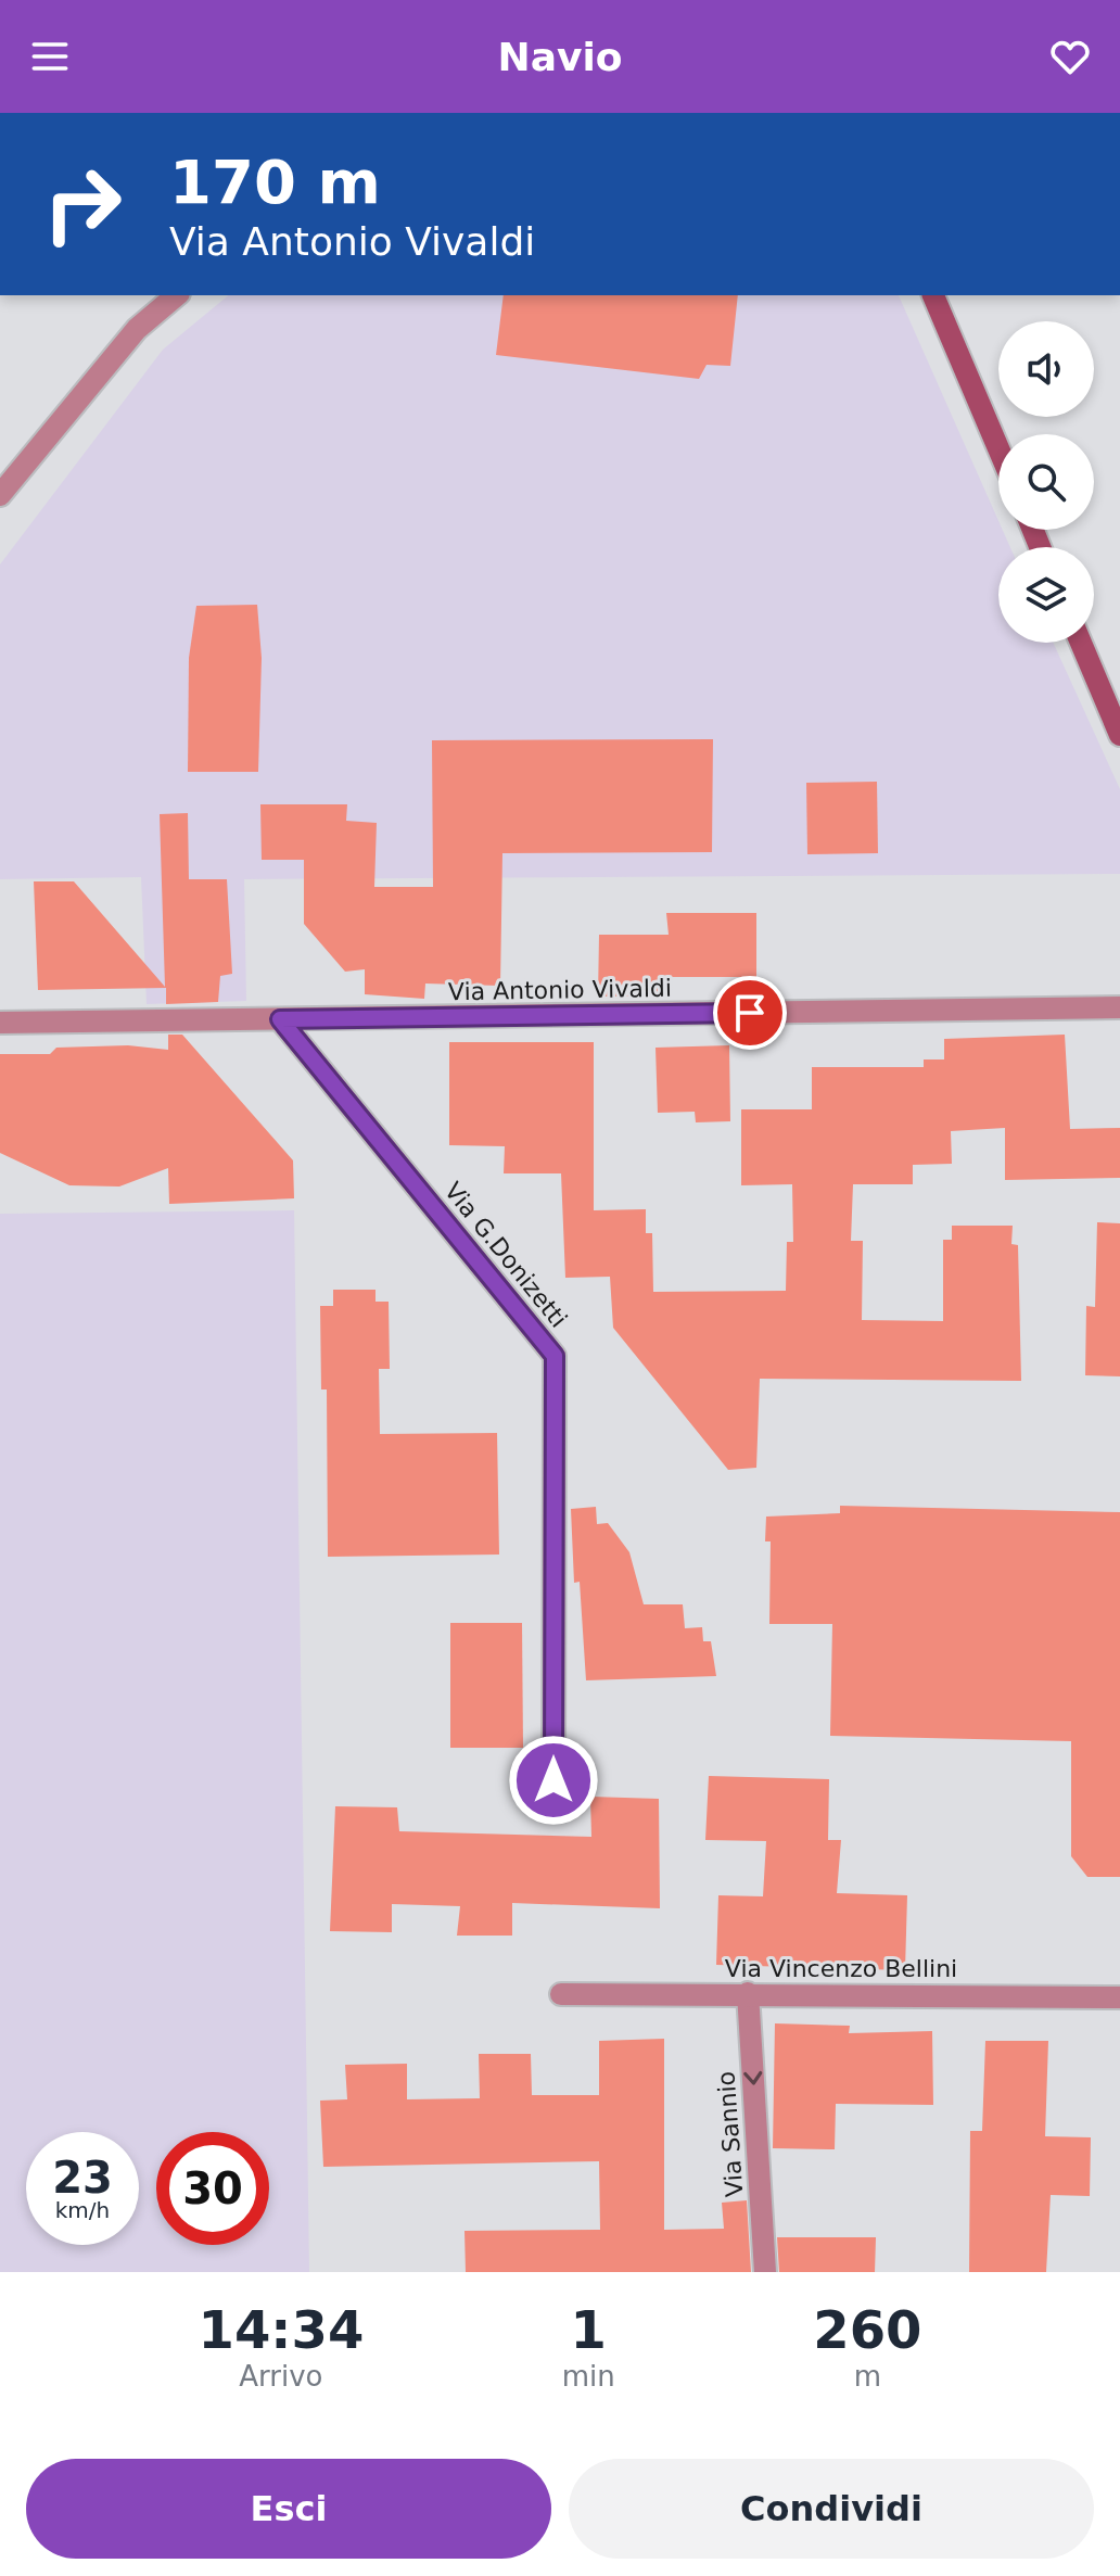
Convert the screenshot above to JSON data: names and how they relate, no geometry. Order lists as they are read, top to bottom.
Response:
{
  "streets": {
    "street": [
      "Via Antonio Vivaldi",
      "Via G.Donizetti",
      "Via Vincenzo Bellini",
      "Via Sannio"
    ]
  },
  "crossings": [
    ["Via Antonio Vivaldi", "Via G.Donizetti"],
    ["Via Vincenzo Bellini", "Via Sannio"]
  ],
  "one_way": ["Via Sannio"],
  "page": {
    "header": "Navio",
    "turn": ["170 m", "Via Antonio Vivaldi"],
    "speed": "23 km/h",
    "limit": "30",
    "eta": [
      "14:34",
      "Arrivo",
      "1",
      "min",
      "260",
      "m"
    ],
    "buttons": ["Esci", "Condividi"]
  }
}
